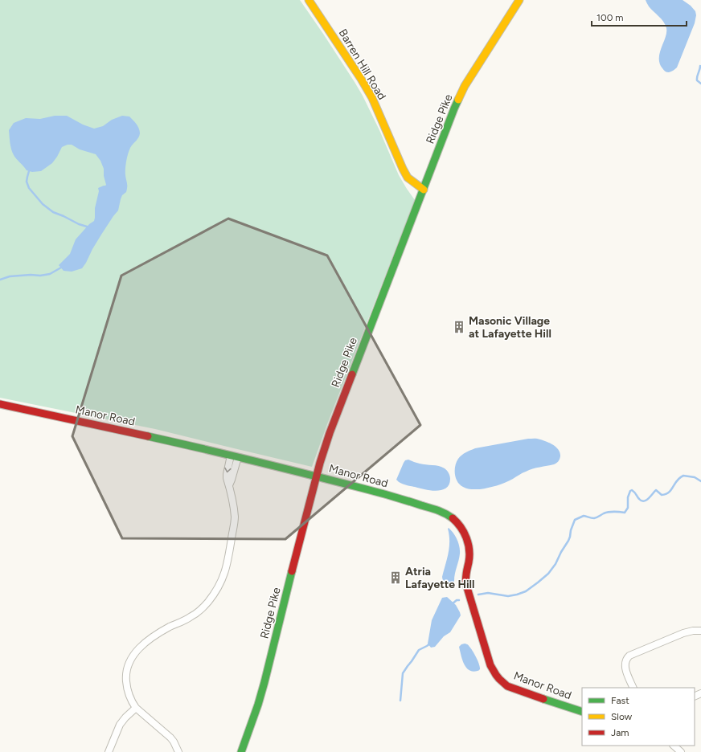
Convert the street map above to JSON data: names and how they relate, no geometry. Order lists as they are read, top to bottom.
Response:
{
  "streets": {
    "street": ["Barren Hill Road", "Ridge Pike", "Manor Road"]
  },
  "crossings": [
    ["Barren Hill Road", "Ridge Pike"],
    ["Ridge Pike", "Manor Road"]
  ],
  "places": {
    "building": ["Masonic Village at Lafayette Hill", "Atria Lafayette Hill"]
  },
  "legend": ["Fast", "Slow", "Jam"],
  "scale_bar": "100 m"
}
